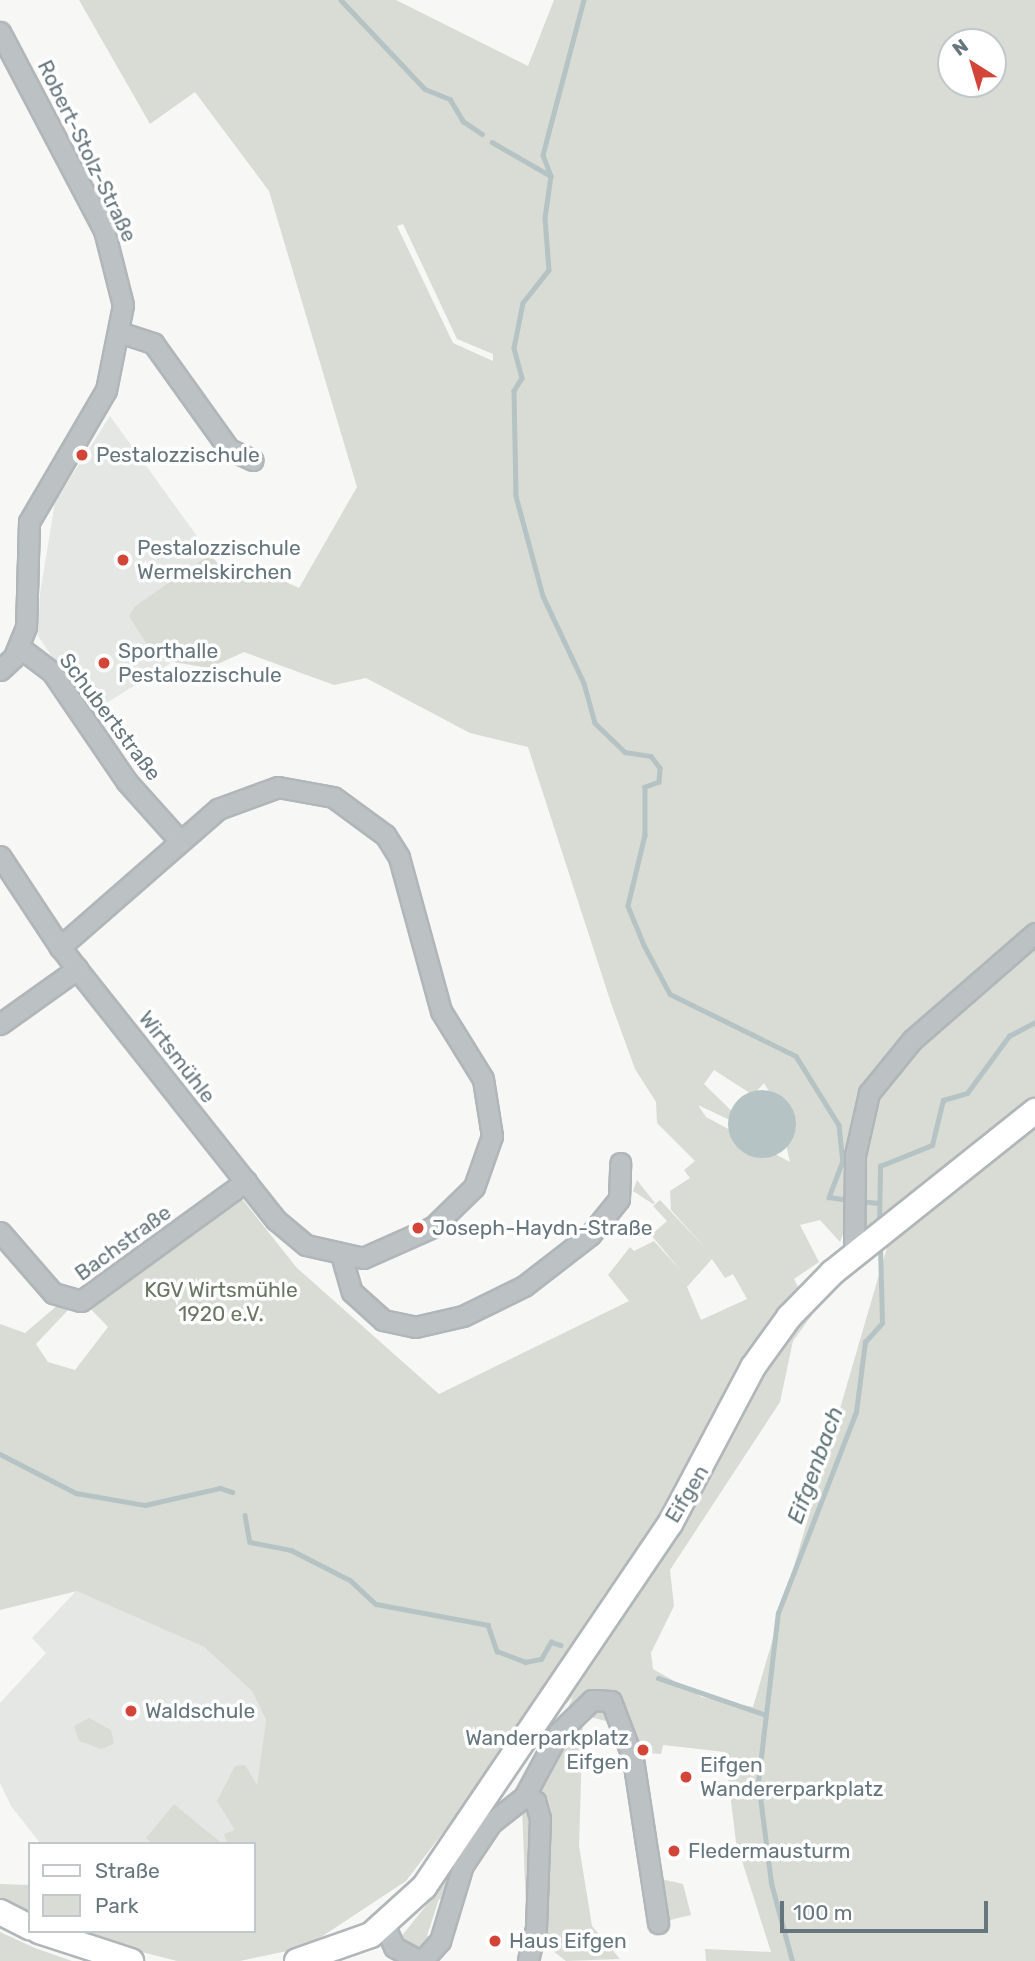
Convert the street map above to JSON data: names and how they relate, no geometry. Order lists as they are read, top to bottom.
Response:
{
  "streets": {
    "main road": ["Eifgen"],
    "street": [
      "Robert-Stolz-Straße",
      "Schubertstraße",
      "Wirtsmühle",
      "Bachstraße"
    ]
  },
  "crossings": [
    ["Robert-Stolz-Straße", "Schubertstraße"],
    ["Wirtsmühle", "Bachstraße"]
  ],
  "water": ["Eifgenbach"],
  "parks": ["KGV Wirtsmühle 1920 e.V."],
  "places": [
    "Pestalozzischule",
    "Pestalozzischule Wermelskirchen",
    "Sporthalle Pestalozzischule",
    "Joseph-Haydn-Straße",
    "Waldschule",
    "Wanderparkplatz Eifgen",
    "Eifgen Wandererparkplatz",
    "Fledermausturm",
    "Haus Eifgen"
  ],
  "legend": ["Straße", "Park"],
  "scale_bar": "100 m",
  "north": "top left"
}
